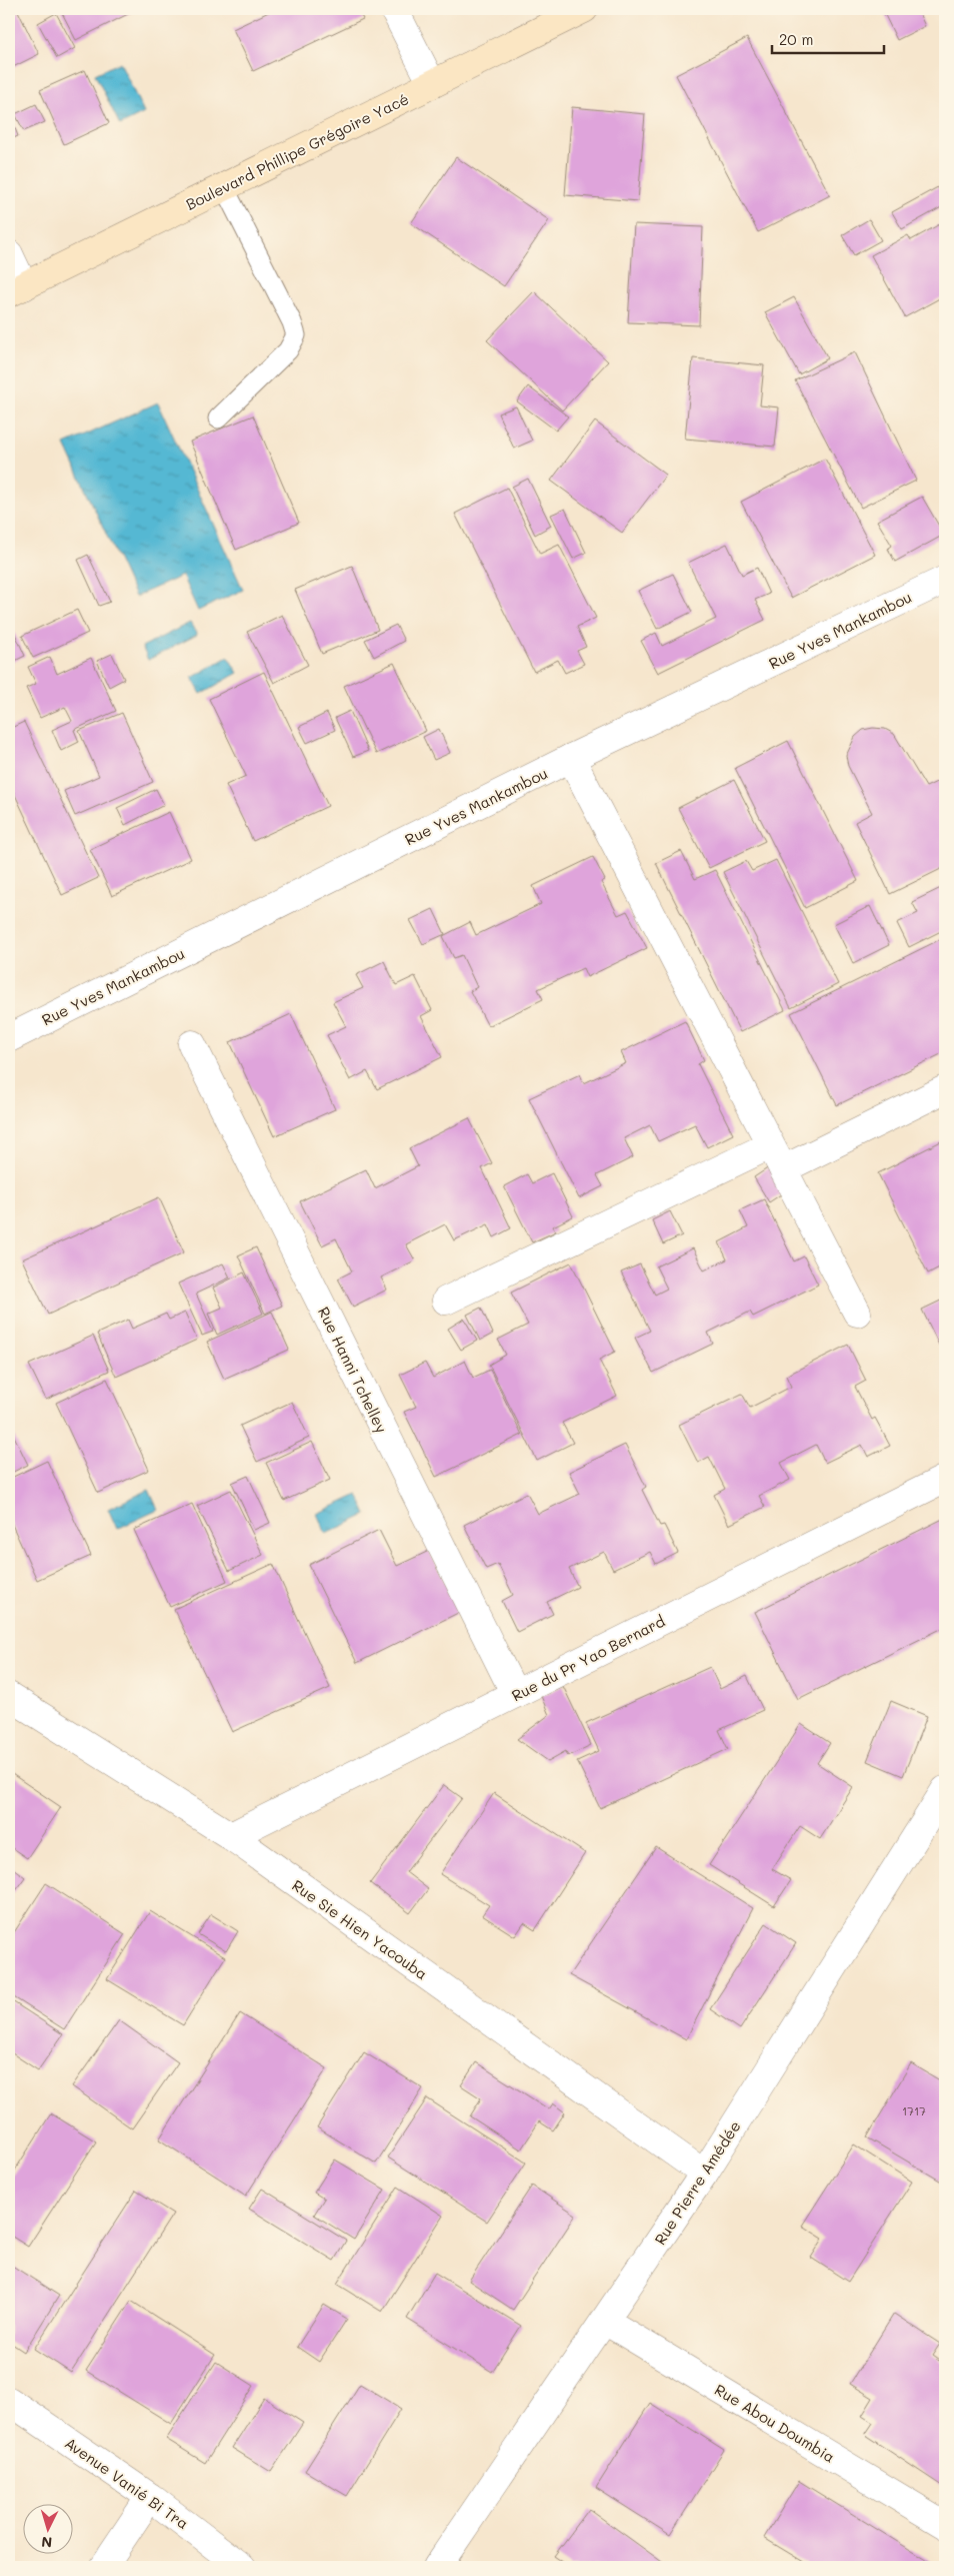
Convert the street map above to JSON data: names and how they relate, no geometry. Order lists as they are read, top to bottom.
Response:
{
  "streets": {
    "main road": ["Boulevard Phillipe Grégoire Yacé"],
    "street": [
      "Rue Yves Mankambou",
      "Rue Hanni Tchelley",
      "Rue du Pr Yao Bernard",
      "Rue Sie Hien Yacouba",
      "Rue Pierre Amédée",
      "Rue Abou Doumbia",
      "Avenue Vanié Bi Tra"
    ]
  },
  "crossings": [
    ["Rue Hanni Tchelley", "Rue du Pr Yao Bernard"],
    ["Rue du Pr Yao Bernard", "Rue Sie Hien Yacouba"],
    ["Rue Sie Hien Yacouba", "Rue Pierre Amédée"],
    ["Rue Pierre Amédée", "Rue Abou Doumbia"]
  ],
  "house_numbers": ["1717"],
  "scale_bar": "20 m",
  "north": "bottom"
}
